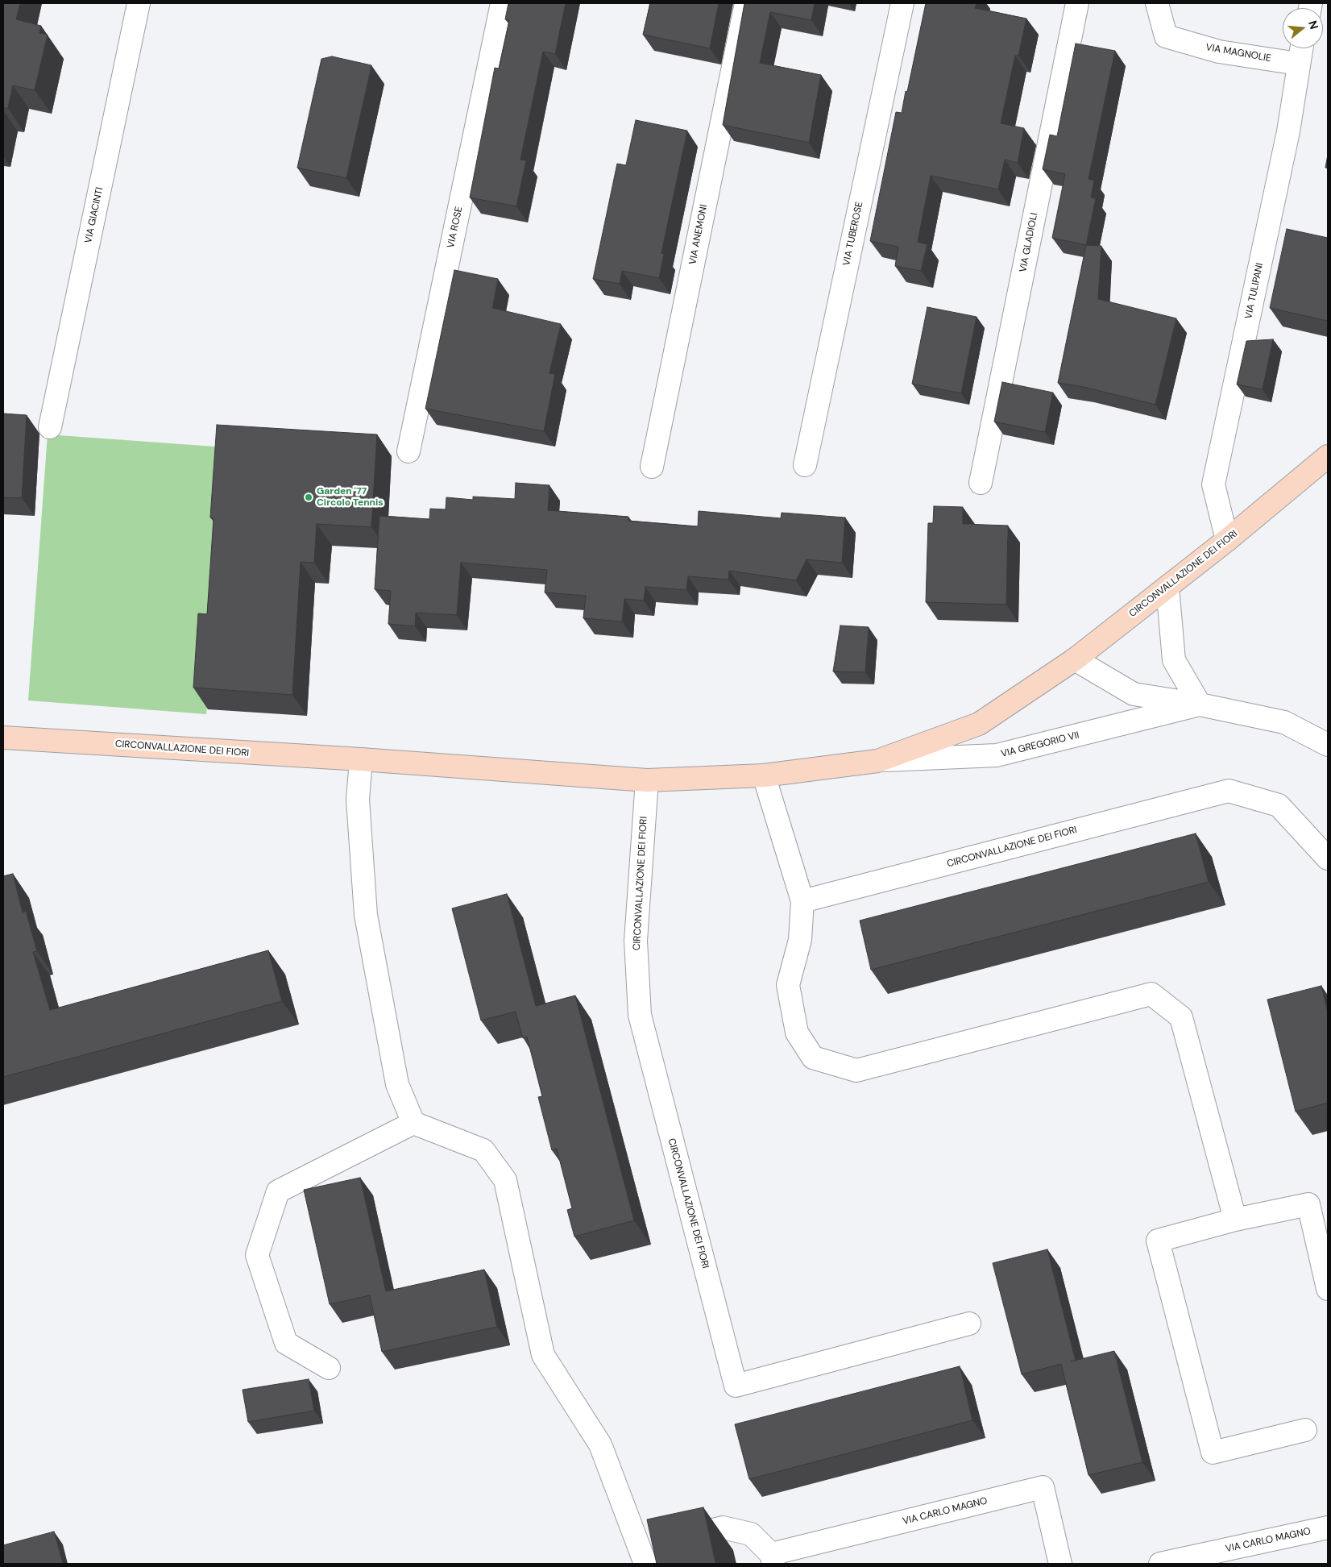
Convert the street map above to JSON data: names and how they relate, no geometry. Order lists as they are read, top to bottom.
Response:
{
  "streets": {
    "street": [
      "VIA MAGNOLIE",
      "VIA GIACINTI",
      "VIA ROSE",
      "VIA TUBEROSE",
      "VIA ANEMONI",
      "VIA GLADIOLI",
      "VIA TULIPANI",
      "CIRCONVALLAZIONE DEI FIORI",
      "VIA GREGORIO VII",
      "VIA CARLO MAGNO"
    ]
  },
  "crossings": [
    ["VIA MAGNOLIE", "VIA TULIPANI"],
    ["VIA TULIPANI", "CIRCONVALLAZIONE DEI FIORI"],
    ["CIRCONVALLAZIONE DEI FIORI", "VIA GREGORIO VII"]
  ],
  "places": ["Garden '77 Circolo Tennis"],
  "north": "right"
}
